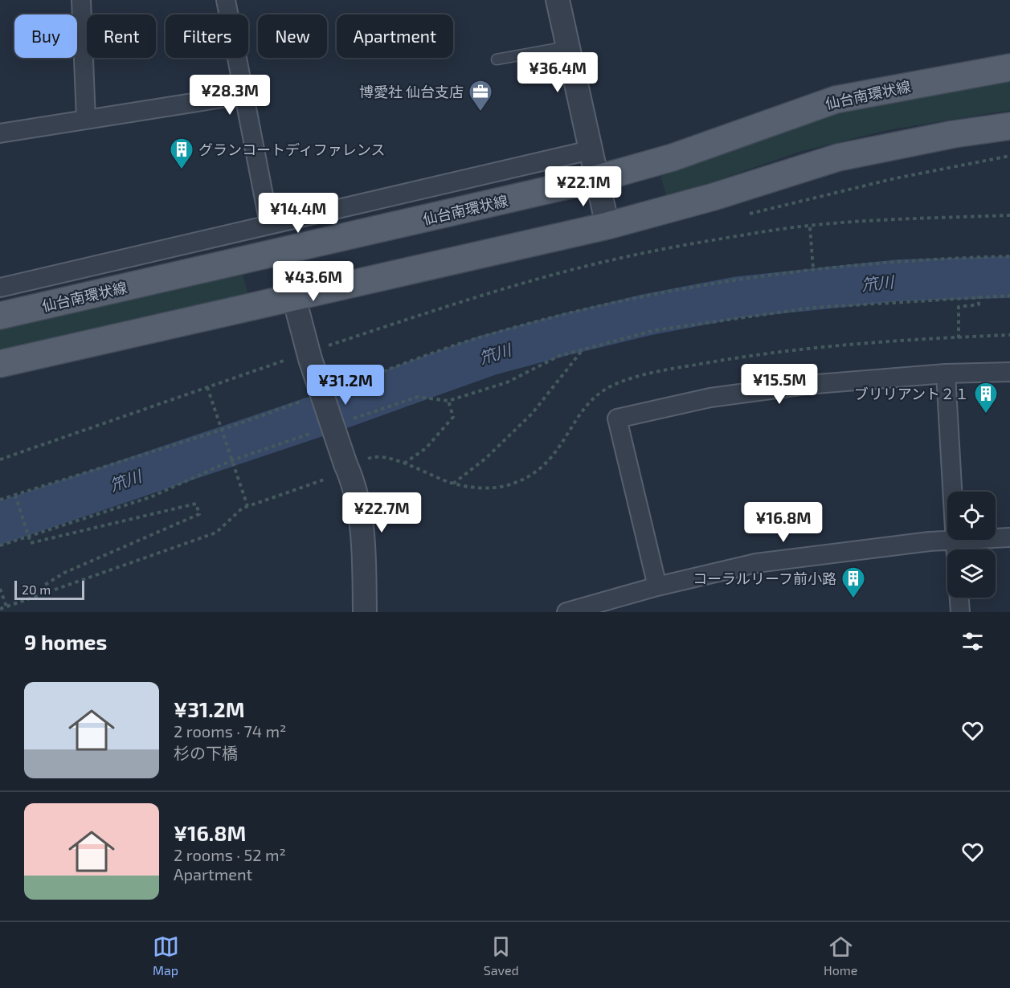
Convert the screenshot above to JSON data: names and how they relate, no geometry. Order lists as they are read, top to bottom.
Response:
{
  "streets": {
    "main road": ["仙台南環状線"]
  },
  "water": ["笊川"],
  "places": {
    "office": ["博愛社 仙台支店"],
    "building": ["グランコートディファレンス", "ブリリアント２１", "コーラルリーフ前小路"]
  },
  "scale_bar": "20 m",
  "page": {
    "chip": [
      "Buy",
      "Rent",
      "Filters",
      "New",
      "Apartment"
    ],
    "price": [
      "¥36.4M",
      "¥28.3M",
      "¥22.1M",
      "¥14.4M",
      "¥43.6M",
      "¥15.5M",
      "¥31.2M",
      "¥22.7M",
      "¥16.8M"
    ],
    "scale": "20 m",
    "heading": "9 homes",
    "list": [
      {
        "name": "¥31.2M",
        "note": "2 rooms · 74 m² · 杉の下橋"
      },
      {
        "name": "¥16.8M",
        "note": "2 rooms · 52 m² · Apartment"
      }
    ],
    "tabs": ["Map", "Saved", "Home"]
  }
}
